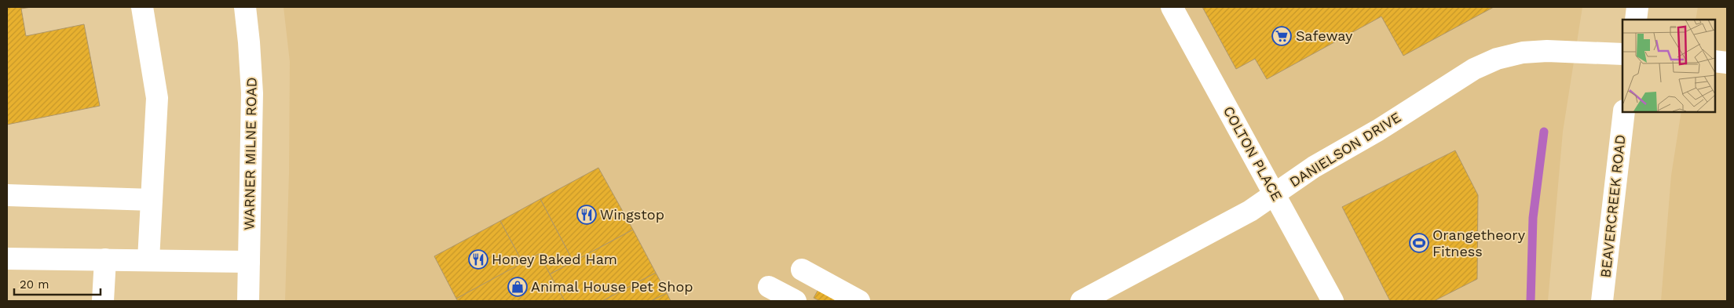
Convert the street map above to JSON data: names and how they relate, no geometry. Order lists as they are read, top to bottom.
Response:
{
  "streets": {
    "street": [
      "DANIELSON DRIVE",
      "WARNER MILNE ROAD",
      "COLTON PLACE",
      "BEAVERCREEK ROAD"
    ]
  },
  "crossings": [
    ["DANIELSON DRIVE", "COLTON PLACE"]
  ],
  "places": {
    "supermarket": ["Safeway"],
    "restaurant": ["Wingstop", "Honey Baked Ham"],
    "sports": ["Orangetheory Fitness"],
    "shop": ["Animal House Pet Shop"]
  },
  "scale_bar": "20 m"
}
